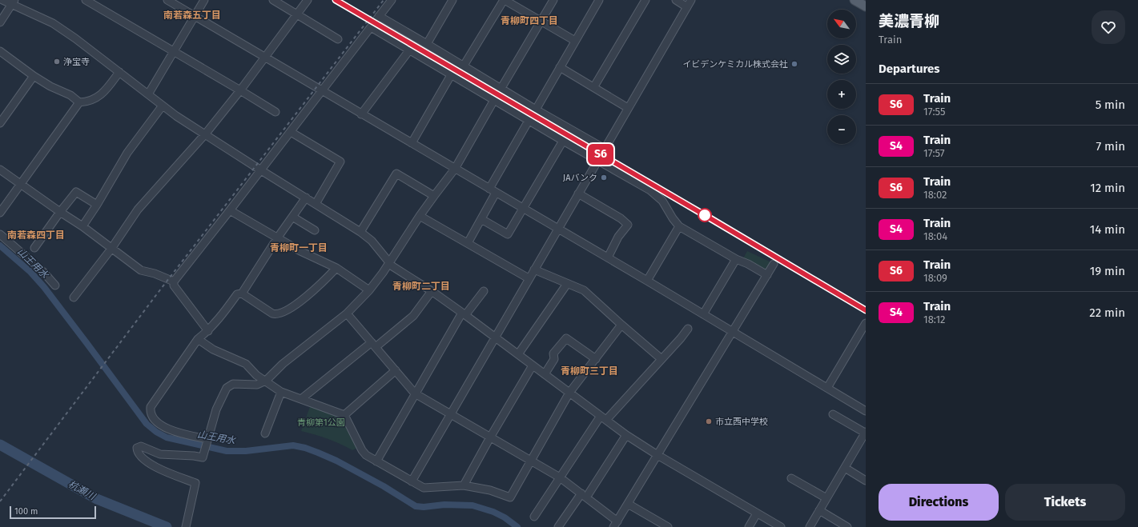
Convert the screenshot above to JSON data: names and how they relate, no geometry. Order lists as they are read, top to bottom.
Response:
{
  "districts": [
    "南若森五丁目",
    "青柳町四丁目",
    "南若森四丁目",
    "青柳町一丁目",
    "青柳町二丁目",
    "青柳町三丁目"
  ],
  "water": ["山王用水", "杭瀬川"],
  "parks": ["青柳第1公園"],
  "places": [
    "浄宝寺",
    "イビデンケミカル株式会社",
    "JAバンク",
    "市立西中学校"
  ],
  "scale_bar": "100 m",
  "north": "top left",
  "page": {
    "on_map": "S6",
    "heading": [
      ["美濃青柳", "Train"],
      "Departures"
    ],
    "map_buttons": ["+", "−"],
    "list": [
      {
        "mark": "S6",
        "name": "Train",
        "note": "17:55",
        "value": "5 min"
      },
      {
        "mark": "S4",
        "name": "Train",
        "note": "17:57",
        "value": "7 min"
      },
      {
        "mark": "S6",
        "name": "Train",
        "note": "18:02",
        "value": "12 min"
      },
      {
        "mark": "S4",
        "name": "Train",
        "note": "18:04",
        "value": "14 min"
      },
      {
        "mark": "S6",
        "name": "Train",
        "note": "18:09",
        "value": "19 min"
      },
      {
        "mark": "S4",
        "name": "Train",
        "note": "18:12",
        "value": "22 min"
      }
    ],
    "buttons": ["Directions", "Tickets"],
    "scale": "100 m"
  }
}
